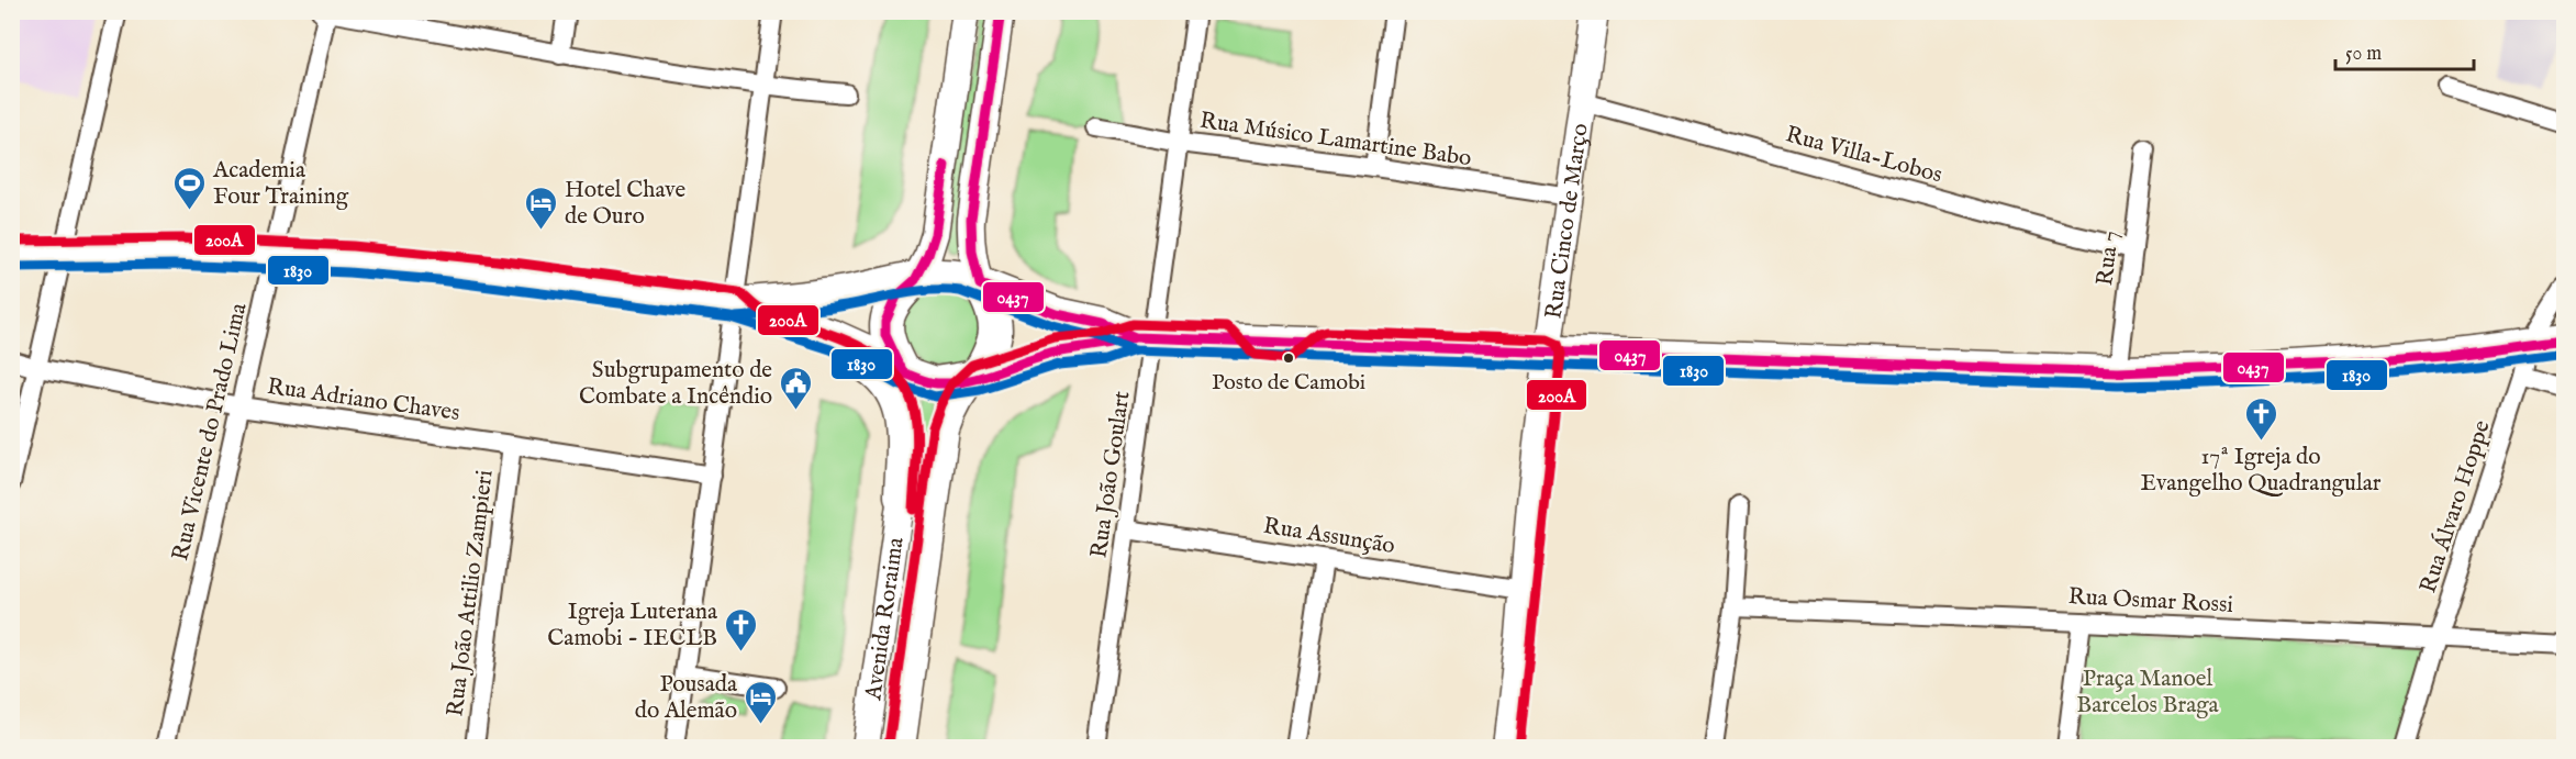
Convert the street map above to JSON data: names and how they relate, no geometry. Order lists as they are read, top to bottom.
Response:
{
  "streets": {
    "main road": ["Rua Cinco de Março", "Avenida Roraima"],
    "street": [
      "Rua Músico Lamartine Babo",
      "Rua Villa-Lobos",
      "Rua 7",
      "Rua Adriano Chaves",
      "Rua Vicente do Prado Lima",
      "Rua João Goulart",
      "Rua Álvaro Hoppe",
      "Rua Assunção",
      "Rua João Attilio Zampieri",
      "Rua Osmar Rossi"
    ]
  },
  "crossings": [
    ["Rua Músico Lamartine Babo", "Rua Cinco de Março"],
    ["Rua Músico Lamartine Babo", "Rua João Goulart"],
    ["Rua Villa-Lobos", "Rua Cinco de Março"],
    ["Rua Villa-Lobos", "Rua 7"],
    ["Rua Cinco de Março", "Rua Assunção"],
    ["Rua Adriano Chaves", "Rua Vicente do Prado Lima"],
    ["Rua Adriano Chaves", "Rua João Attilio Zampieri"],
    ["Rua João Goulart", "Rua Assunção"],
    ["Rua Álvaro Hoppe", "Rua Osmar Rossi"]
  ],
  "parks": ["Praça Manoel Barcelos Braga"],
  "places": {
    "sports": ["Academia Four Training"],
    "hotel": ["Hotel Chave de Ouro", "Pousada do Alemão"],
    "other": ["Posto de Camobi"],
    "public building": ["Subgrupamento de Combate a Incêndio"],
    "church": ["17ª Igreja do Evangelho Quadrangular", "Igreja Luterana Camobi - IECLB"]
  },
  "lines": ["transit line 0437", "transit line 200A", "transit line 1830"],
  "scale_bar": "50 m"
}
